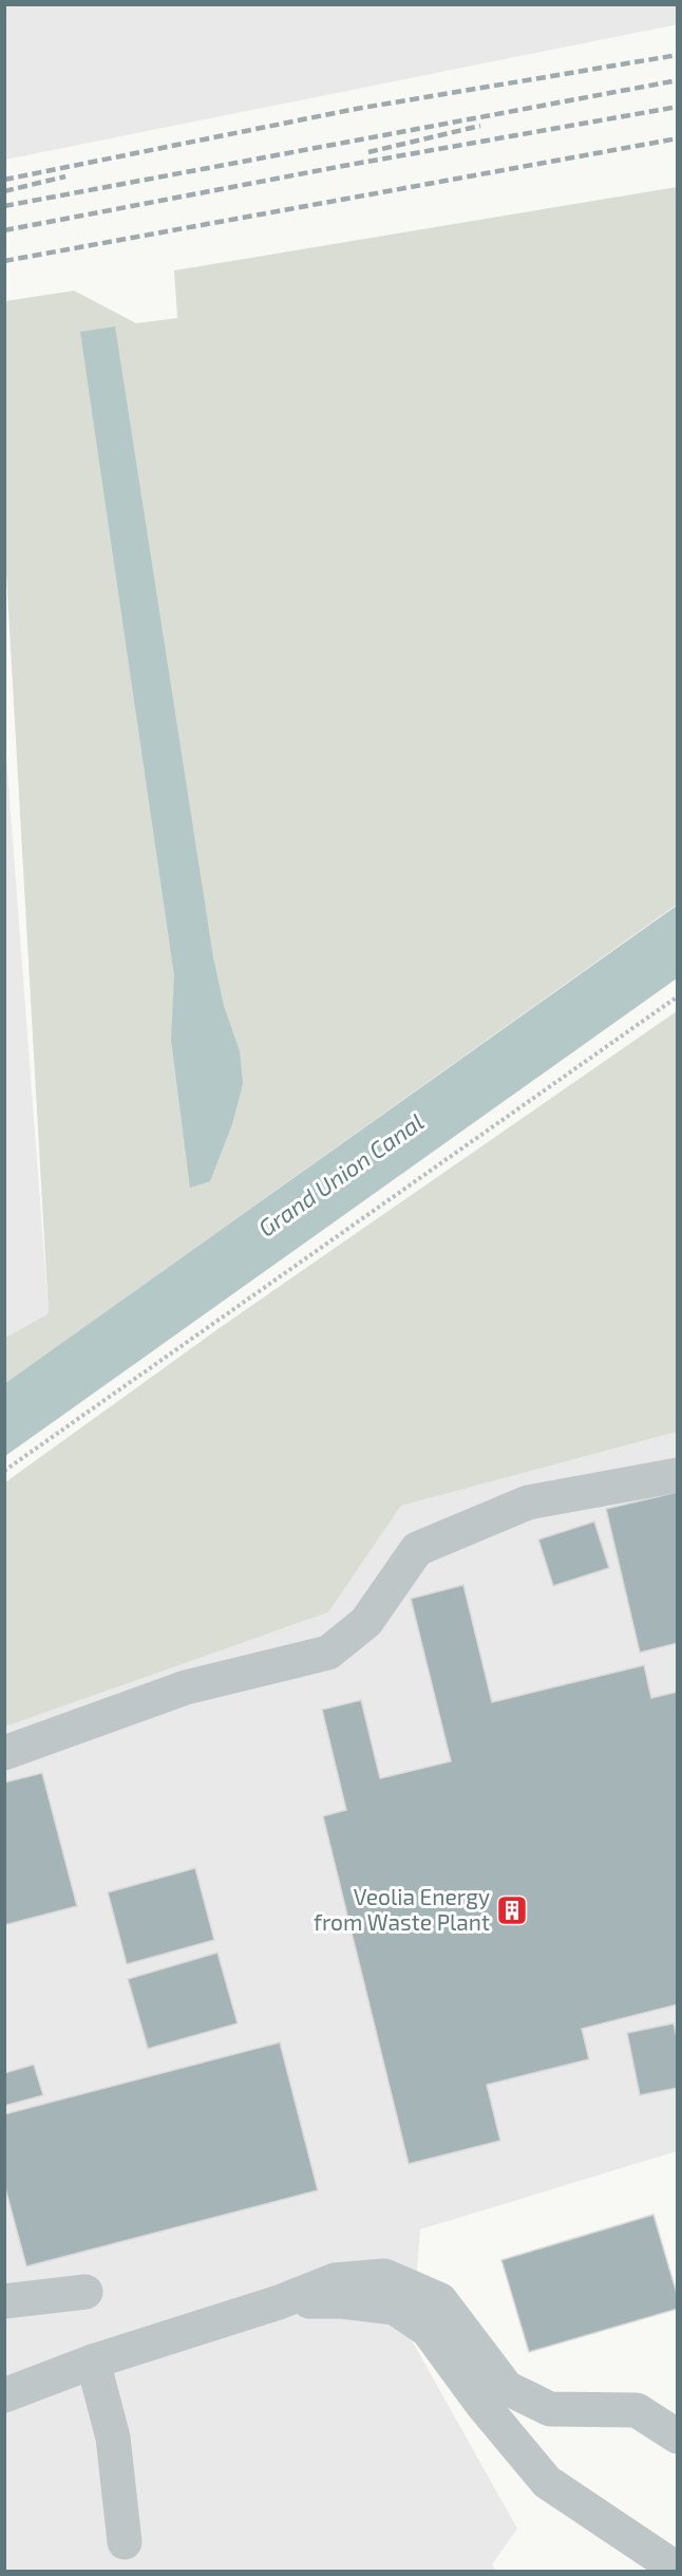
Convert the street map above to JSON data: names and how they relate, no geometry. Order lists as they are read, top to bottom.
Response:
{
  "water": ["Grand Union Canal"],
  "places": {
    "building": ["Veolia Energy from Waste Plant"]
  }
}
